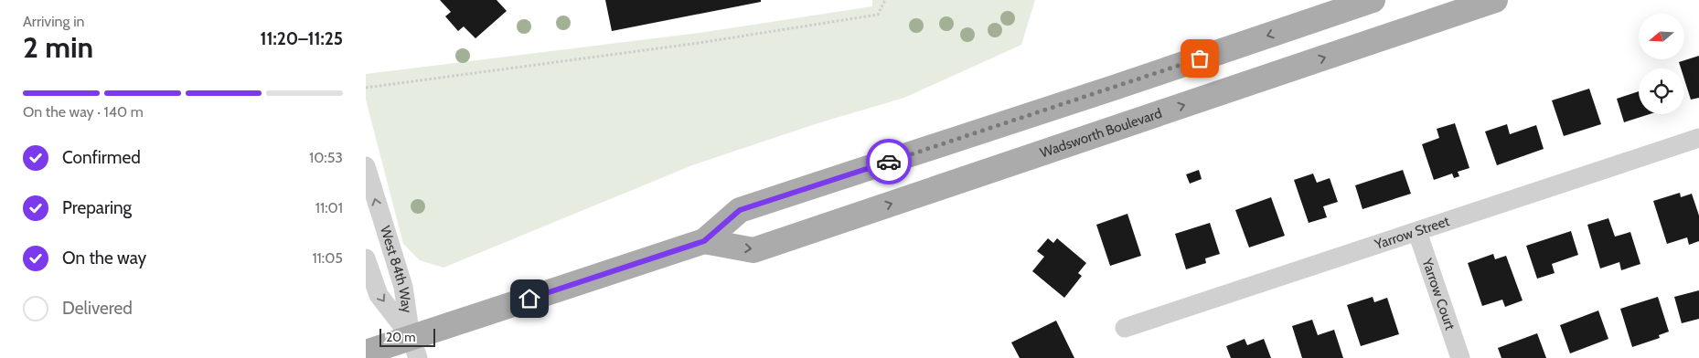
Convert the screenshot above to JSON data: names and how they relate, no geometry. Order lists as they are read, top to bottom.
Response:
{
  "streets": {
    "main road": ["Wadsworth Boulevard"],
    "street": ["Yarrow Street", "West 84th Way", "Yarrow Court"]
  },
  "crossings": [
    ["Wadsworth Boulevard", "West 84th Way"],
    ["Yarrow Street", "Yarrow Court"]
  ],
  "scale_bar": "20 m",
  "north": "left",
  "page": {
    "heading": ["2 min", "Arriving in", "11:20–11:25"],
    "bar": "On the way · 140 m",
    "list": [
      ["Confirmed", "10:53"],
      ["Preparing", "11:01"],
      ["On the way", "11:05"],
      "Delivered"
    ],
    "scale": "20 m"
  }
}
